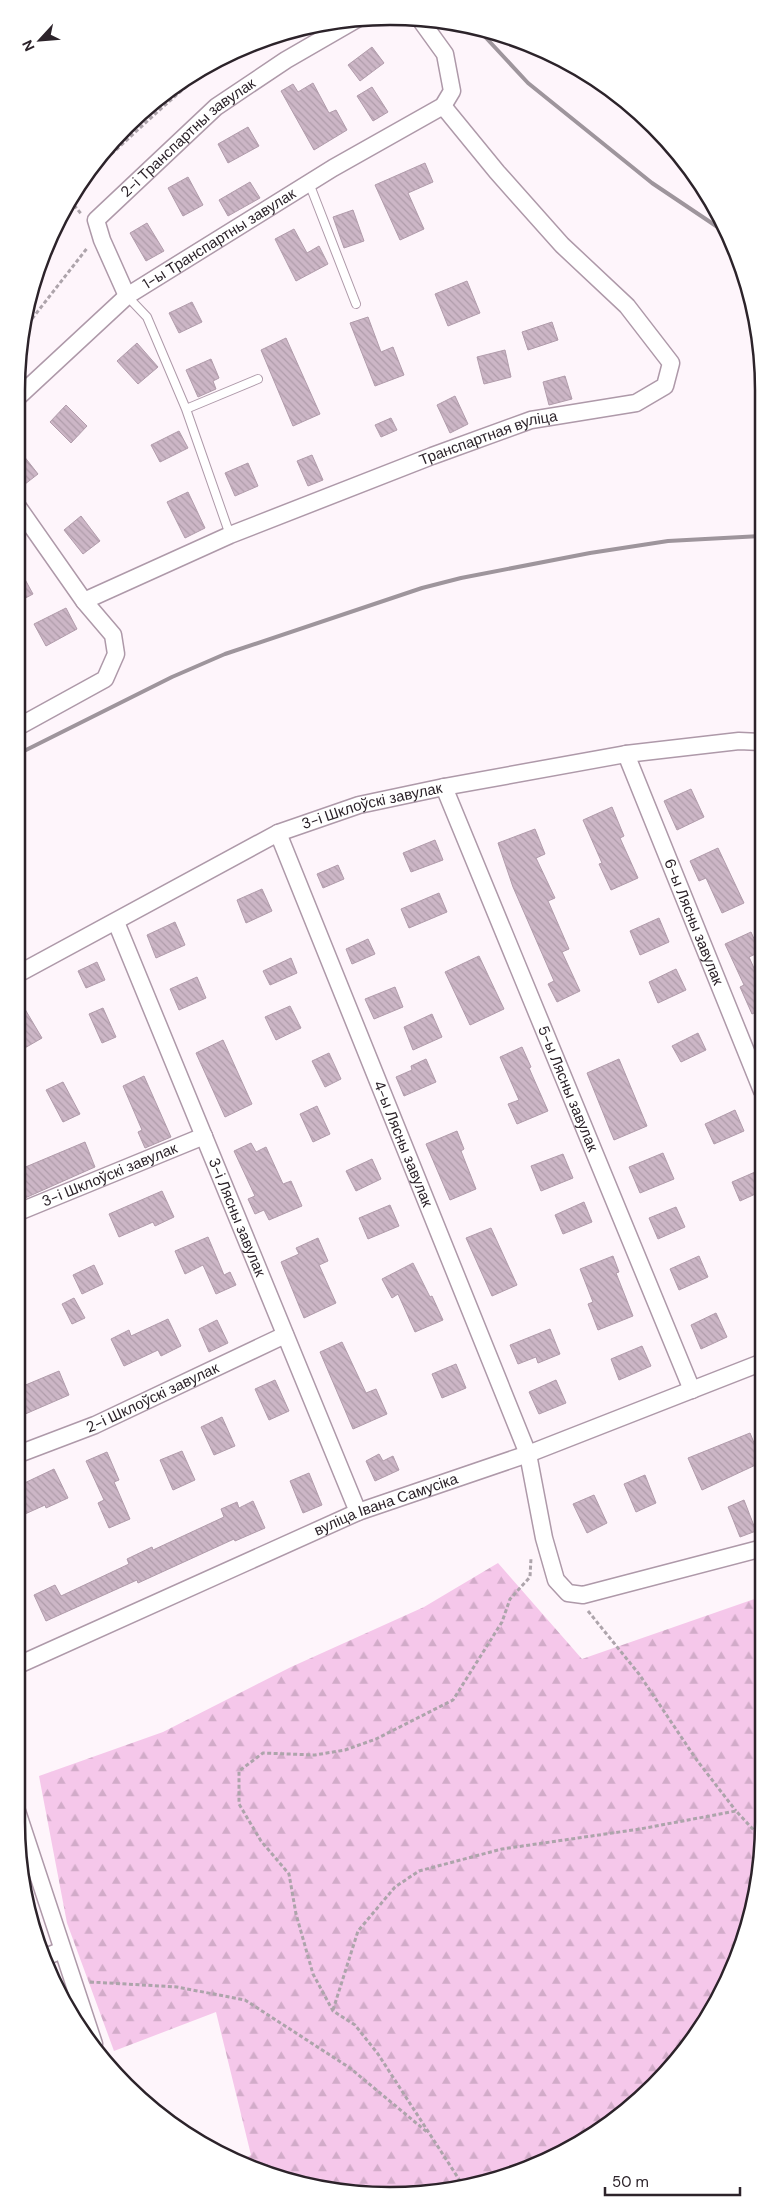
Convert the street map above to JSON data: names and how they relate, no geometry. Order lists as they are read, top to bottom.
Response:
{
  "streets": {
    "street": [
      "2-і Транспартны завулак",
      "1-ы Транспартны завулак",
      "Транспартная вуліца",
      "3-і Шклоўскі завулак",
      "6-ы Лясны завулак",
      "5-ы Лясны завулак",
      "4-ы Лясны завулак",
      "3-і Лясны завулак",
      "2-і Шклоўскі завулак",
      "вуліца Івана Самусіка"
    ]
  },
  "crossings": [
    ["1-ы Транспартны завулак", "Транспартная вуліца"],
    ["3-і Шклоўскі завулак", "6-ы Лясны завулак"],
    ["3-і Шклоўскі завулак", "5-ы Лясны завулак"],
    ["3-і Шклоўскі завулак", "4-ы Лясны завулак"],
    ["3-і Шклоўскі завулак", "3-і Лясны завулак"],
    ["5-ы Лясны завулак", "вуліца Івана Самусіка"],
    ["4-ы Лясны завулак", "вуліца Івана Самусіка"],
    ["3-і Лясны завулак", "2-і Шклоўскі завулак"],
    ["3-і Лясны завулак", "вуліца Івана Самусіка"]
  ],
  "scale_bar": "50 m",
  "north": "bottom left"
}
